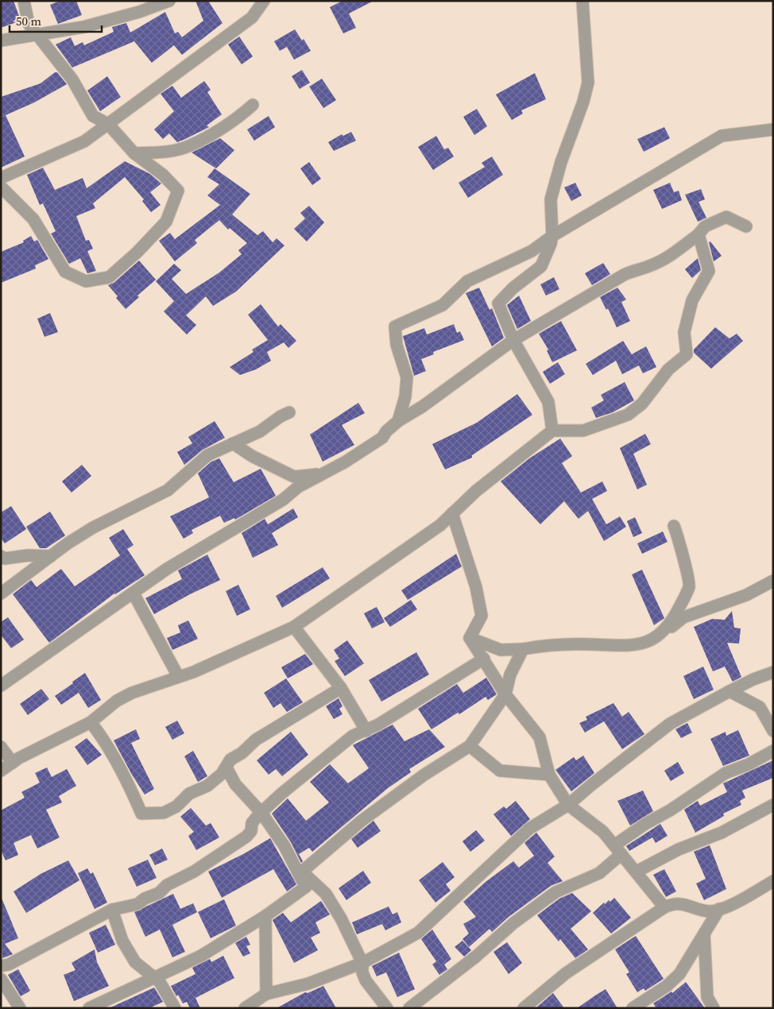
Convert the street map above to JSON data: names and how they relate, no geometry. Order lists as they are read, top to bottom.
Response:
{
  "scale_bar": "50 m"
}
